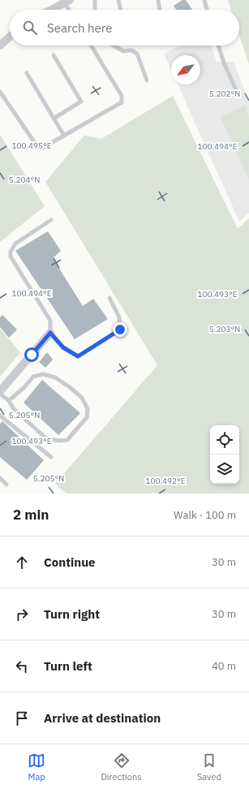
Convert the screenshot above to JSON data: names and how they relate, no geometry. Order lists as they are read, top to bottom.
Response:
{
  "north": "bottom left",
  "page": {
    "search": "Search here",
    "heading": ["2 min", "Walk · 100 m"],
    "list": [
      ["Continue", "30 m"],
      ["Turn right", "30 m"],
      ["Turn left", "40 m"],
      "Arrive at destination"
    ],
    "nav": ["Map", "Directions", "Saved"]
  },
  "coordinates": [
    "5.202°N",
    "100.495°E",
    "100.494°E",
    "5.204°N",
    "100.493°E",
    "5.203°N",
    "5.205°N",
    "100.492°E"
  ]
}
